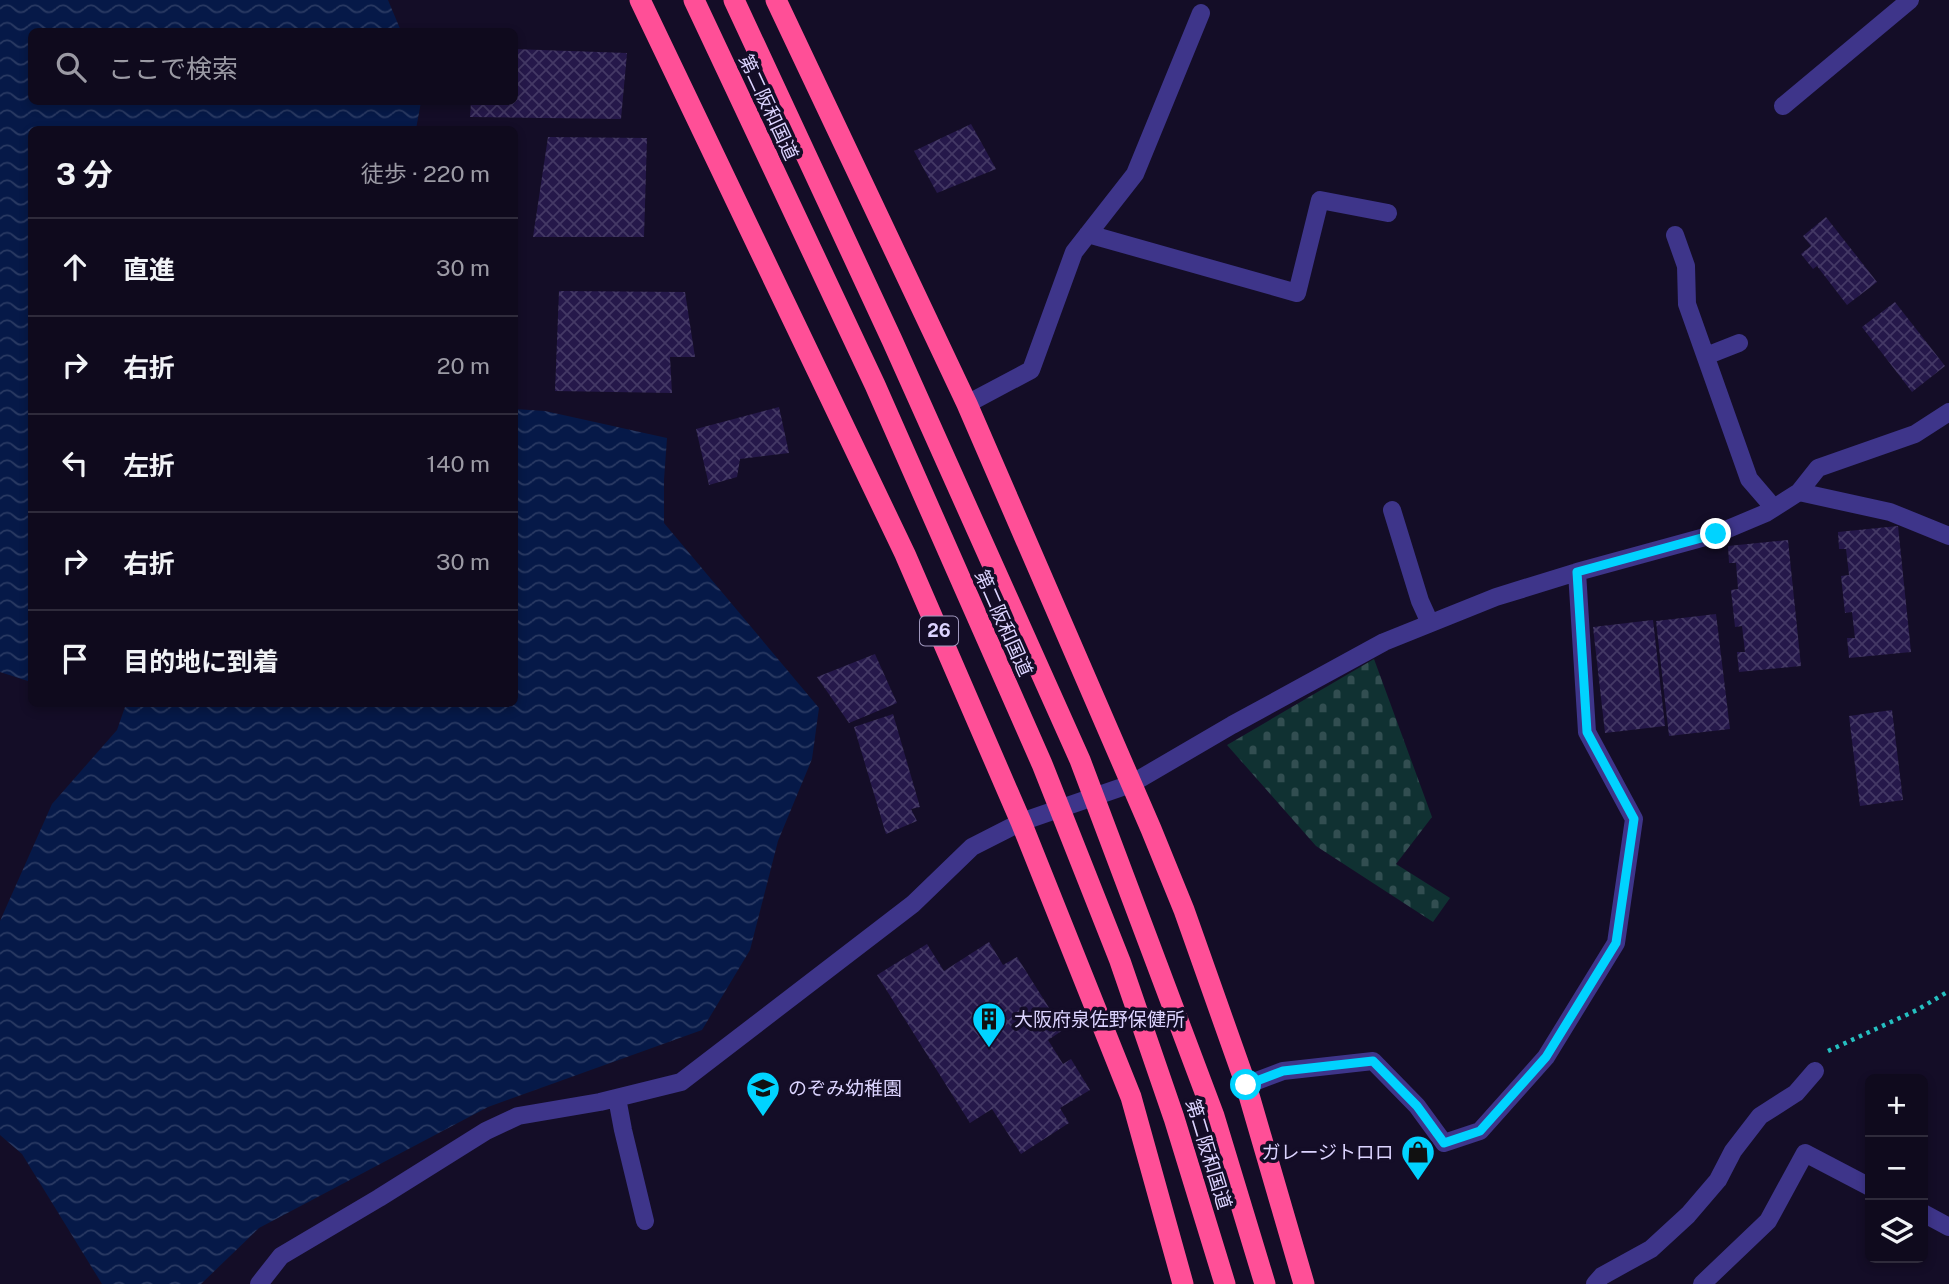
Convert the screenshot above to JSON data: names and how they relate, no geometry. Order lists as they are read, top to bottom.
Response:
{
  "streets": {
    "highway": ["第二阪和国道", "26"]
  },
  "places": {
    "building": ["大阪府泉佐野保健所"],
    "school or university": ["のぞみ幼稚園"],
    "shop": ["ガレージトロロ"]
  },
  "page": {
    "search": "ここで検索",
    "heading": ["3 分", "徒歩 · 220 m"],
    "list": [
      ["直進", "30 m"],
      ["右折", "20 m"],
      ["左折", "140 m"],
      ["右折", "30 m"],
      "目的地に到着"
    ],
    "map_buttons": ["+", "−"]
  }
}
